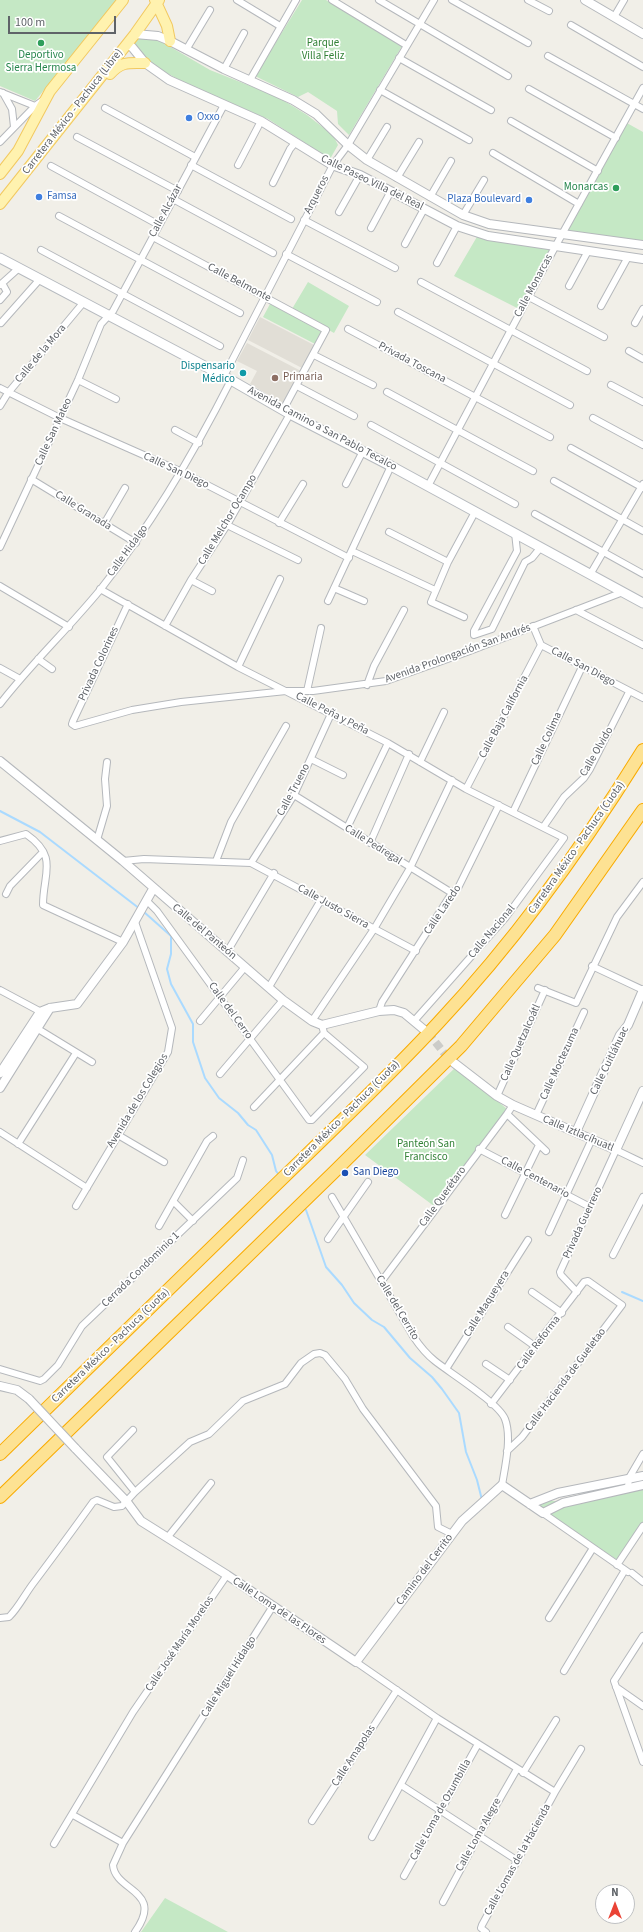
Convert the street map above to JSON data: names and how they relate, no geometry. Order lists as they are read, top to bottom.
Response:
{
  "streets": {
    "highway": ["Carretera México - Pachuca (Cuota)"],
    "main road": ["Carretera México - Pachuca (Libre)", "Avenida Camino a San Pablo Tecalco"],
    "street": [
      "Calle Paseo Villa del Real",
      "Arqueros",
      "Calle Alcázar",
      "Calle Belmonte",
      "Calle Monarcas",
      "Calle de la Mora",
      "Privada Toscana",
      "Calle San Mateo",
      "Calle San Diego",
      "Calle Granada",
      "Calle Melchor Ocampo",
      "Calle Hidalgo",
      "Avenida Prolongación San Andrés",
      "Privada Colorines",
      "Calle Peña y Peña",
      "Calle Baja California",
      "Calle Colima",
      "Calle Olvido",
      "Calle Trueno",
      "Calle Pedregal",
      "Calle Justo Sierra",
      "Calle Laredo",
      "Calle del Panteón",
      "Calle Nacional",
      "Calle del Cerro",
      "Calle Quetzalcoátl",
      "Calle Cuitláhuac",
      "Calle Moctezuma",
      "Avenida de los Colegios",
      "Calle Iztlacíhuatl",
      "Calle Centenario",
      "Calle Querétaro",
      "Privada Guerrero",
      "Cerrada Condominio 1",
      "Calle Maqueyera",
      "Calle del Cerrito",
      "Calle Reforma",
      "Calle Hacienda de Gueletao",
      "Camino del Cerrito",
      "Calle Loma de las Flores",
      "Calle José María Morelos",
      "Calle Miguel Hidalgo",
      "Calle Amapolas",
      "Calle Loma de Ozumbilla",
      "Calle Loma Alegre",
      "Calle Lomas de la Hacienda"
    ]
  },
  "crossings": [
    ["Carretera México - Pachuca (Libre)", "Calle Paseo Villa del Real"],
    ["Calle Paseo Villa del Real", "Arqueros"],
    ["Calle Paseo Villa del Real", "Calle Alcázar"],
    ["Calle Paseo Villa del Real", "Calle Monarcas"],
    ["Arqueros", "Calle Belmonte"],
    ["Arqueros", "Avenida Camino a San Pablo Tecalco"],
    ["Arqueros", "Calle Hidalgo"],
    ["Calle Alcázar", "Calle Belmonte"],
    ["Calle Alcázar", "Avenida Camino a San Pablo Tecalco"],
    ["Calle Alcázar", "Calle San Mateo"],
    ["Calle Belmonte", "Calle Melchor Ocampo"],
    ["Calle Monarcas", "Privada Toscana"],
    ["Calle Monarcas", "Avenida Camino a San Pablo Tecalco"],
    ["Calle de la Mora", "Avenida Camino a San Pablo Tecalco"],
    ["Calle de la Mora", "Calle San Diego"],
    ["Avenida Camino a San Pablo Tecalco", "Calle San Mateo"],
    ["Avenida Camino a San Pablo Tecalco", "Calle Melchor Ocampo"],
    ["Avenida Camino a San Pablo Tecalco", "Calle Hidalgo"],
    ["Avenida Camino a San Pablo Tecalco", "Avenida Prolongación San Andrés"],
    ["Calle San Mateo", "Calle San Diego"],
    ["Calle San Mateo", "Calle Granada"],
    ["Calle San Diego", "Calle Melchor Ocampo"],
    ["Calle San Diego", "Calle Hidalgo"],
    ["Calle San Diego", "Avenida Prolongación San Andrés"],
    ["Calle San Diego", "Calle Baja California"],
    ["Calle San Diego", "Calle Colima"],
    ["Calle San Diego", "Calle Olvido"],
    ["Calle Granada", "Calle Hidalgo"],
    ["Calle Melchor Ocampo", "Calle Peña y Peña"],
    ["Calle Hidalgo", "Calle Peña y Peña"],
    ["Avenida Prolongación San Andrés", "Privada Colorines"],
    ["Avenida Prolongación San Andrés", "Calle Peña y Peña"],
    ["Privada Colorines", "Calle Peña y Peña"],
    ["Calle Peña y Peña", "Calle Baja California"],
    ["Calle Peña y Peña", "Calle Colima"],
    ["Calle Peña y Peña", "Calle Olvido"],
    ["Calle Peña y Peña", "Calle Trueno"],
    ["Calle Peña y Peña", "Calle Laredo"],
    ["Calle Peña y Peña", "Calle Nacional"],
    ["Calle Trueno", "Calle Pedregal"],
    ["Calle Trueno", "Calle Justo Sierra"],
    ["Calle Pedregal", "Calle Laredo"],
    ["Calle Justo Sierra", "Calle Laredo"],
    ["Calle del Panteón", "Calle del Cerro"],
    ["Calle Quetzalcoátl", "Calle Iztlacíhuatl"],
    ["Calle Cuitláhuac", "Calle Iztlacíhuatl"],
    ["Calle Moctezuma", "Calle Iztlacíhuatl"],
    ["Calle Iztlacíhuatl", "Calle Querétaro"],
    ["Calle Iztlacíhuatl", "Privada Guerrero"],
    ["Calle Centenario", "Calle Querétaro"],
    ["Calle Centenario", "Privada Guerrero"],
    ["Calle Querétaro", "Calle del Cerrito"],
    ["Privada Guerrero", "Calle Reforma"],
    ["Calle Maqueyera", "Calle del Cerrito"],
    ["Calle del Cerrito", "Calle Reforma"],
    ["Calle del Cerrito", "Calle Hacienda de Gueletao"],
    ["Calle del Cerrito", "Camino del Cerrito"],
    ["Calle Reforma", "Calle Hacienda de Gueletao"],
    ["Camino del Cerrito", "Calle Loma de las Flores"],
    ["Calle Loma de las Flores", "Calle José María Morelos"],
    ["Calle Loma de las Flores", "Calle Miguel Hidalgo"],
    ["Calle Loma de las Flores", "Calle Amapolas"],
    ["Calle Loma de las Flores", "Calle Loma de Ozumbilla"],
    ["Calle Loma de las Flores", "Calle Loma Alegre"],
    ["Calle Loma de las Flores", "Calle Lomas de la Hacienda"]
  ],
  "parks": ["Parque Villa Feliz", "Panteón San Francisco"],
  "places": [
    "Deportivo Sierra Hermosa",
    "Oxxo",
    "Monarcas",
    "Famsa",
    "Plaza Boulevard",
    "Dispensario Médico",
    "Primaria",
    "San Diego"
  ],
  "scale_bar": "100 m",
  "north": "top"
}
